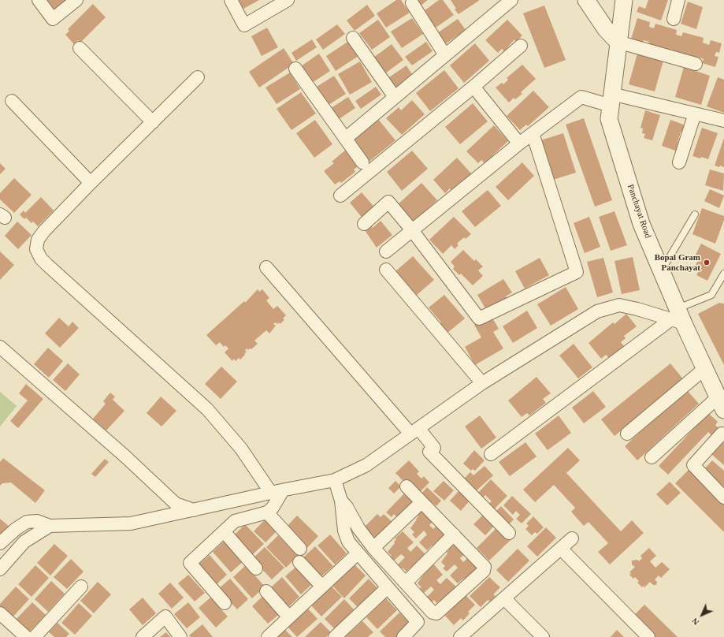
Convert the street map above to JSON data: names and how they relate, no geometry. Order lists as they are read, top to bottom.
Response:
{
  "streets": {
    "street": ["Panchayat Road"]
  },
  "places": ["Bopal Gram Panchayat"],
  "north": "bottom left"
}
